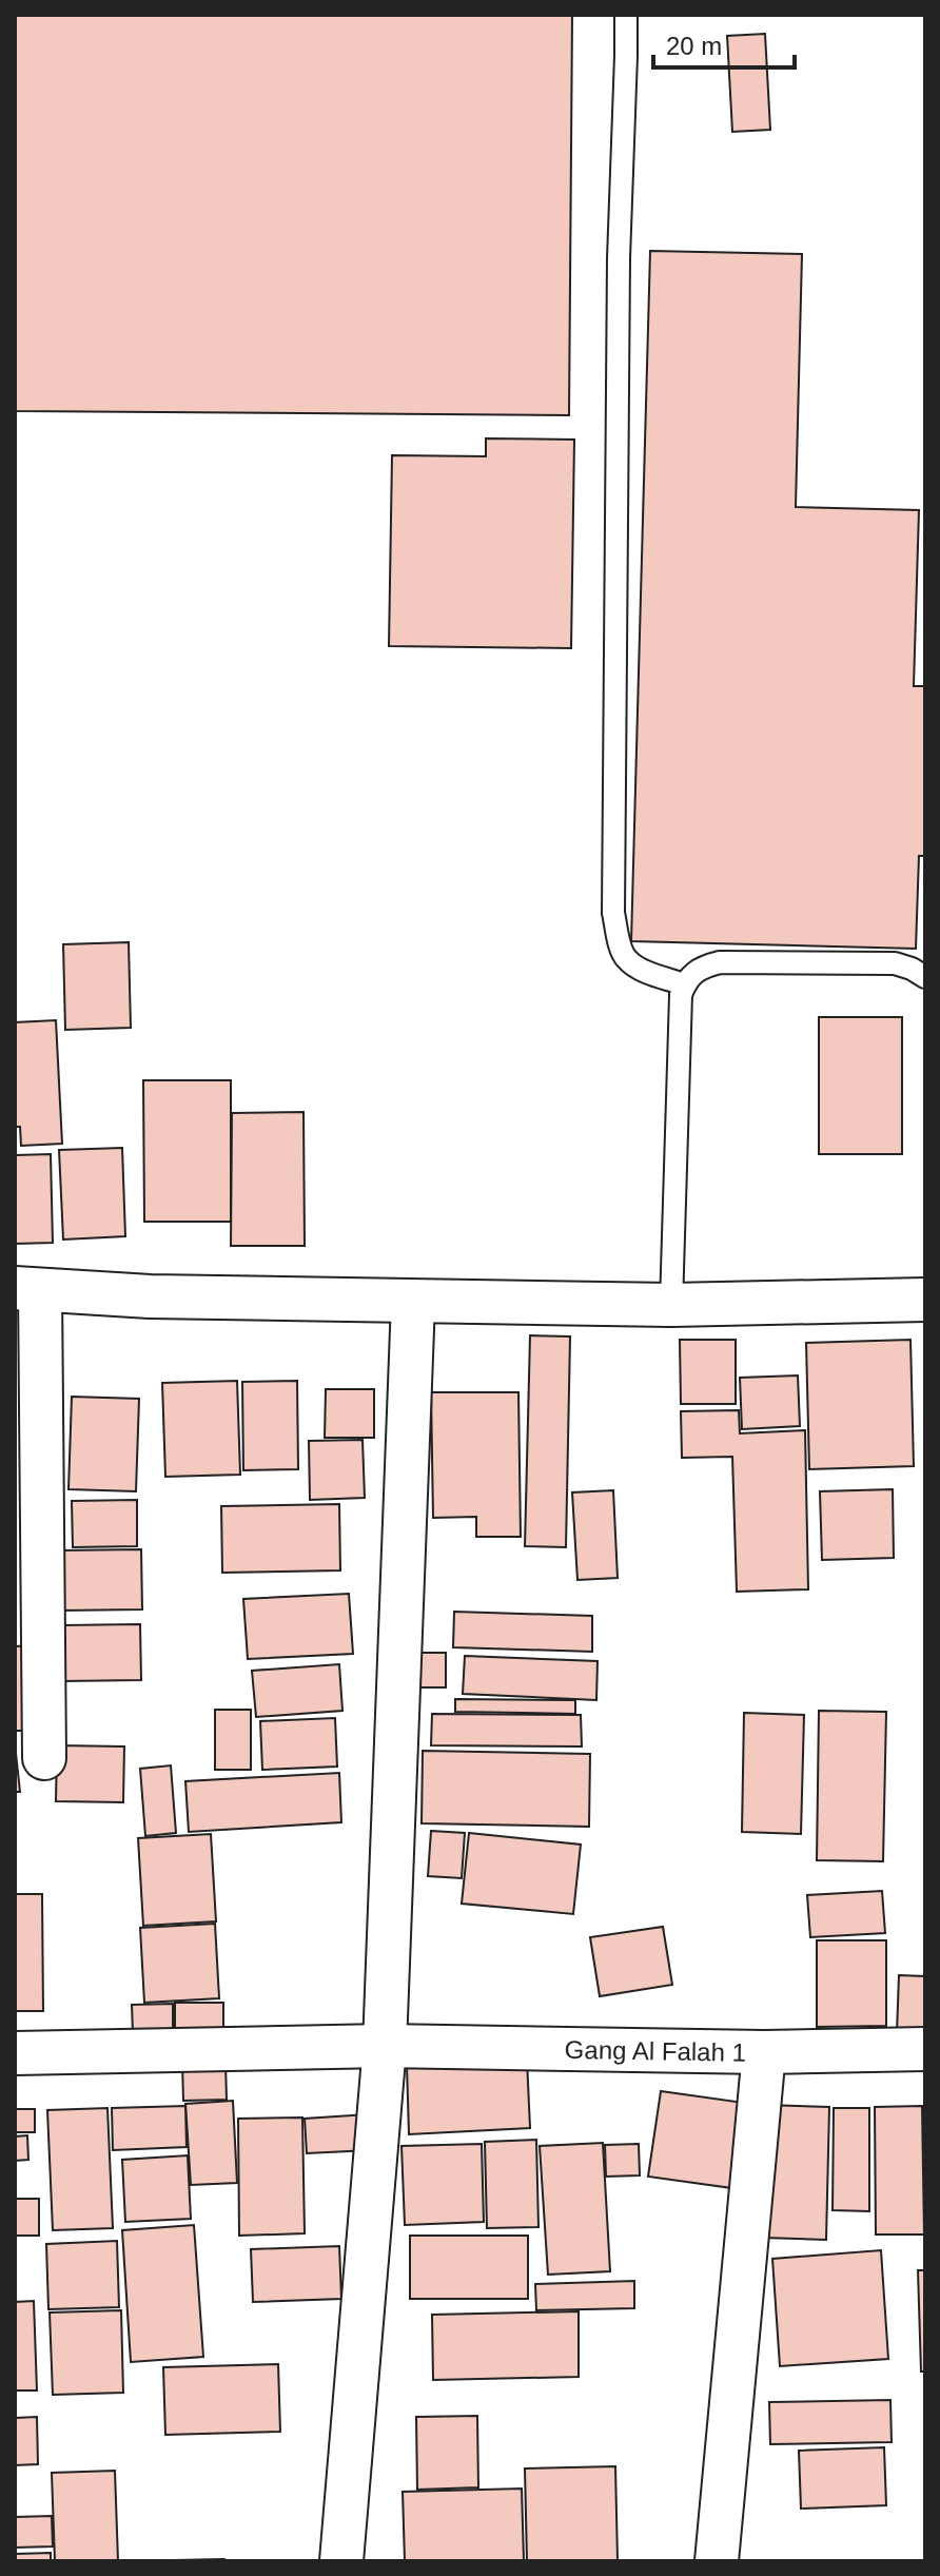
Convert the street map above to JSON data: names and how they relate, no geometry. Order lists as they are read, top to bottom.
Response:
{
  "streets": {
    "street": ["Gang Al Falah 1"]
  },
  "scale_bar": "20 m"
}
